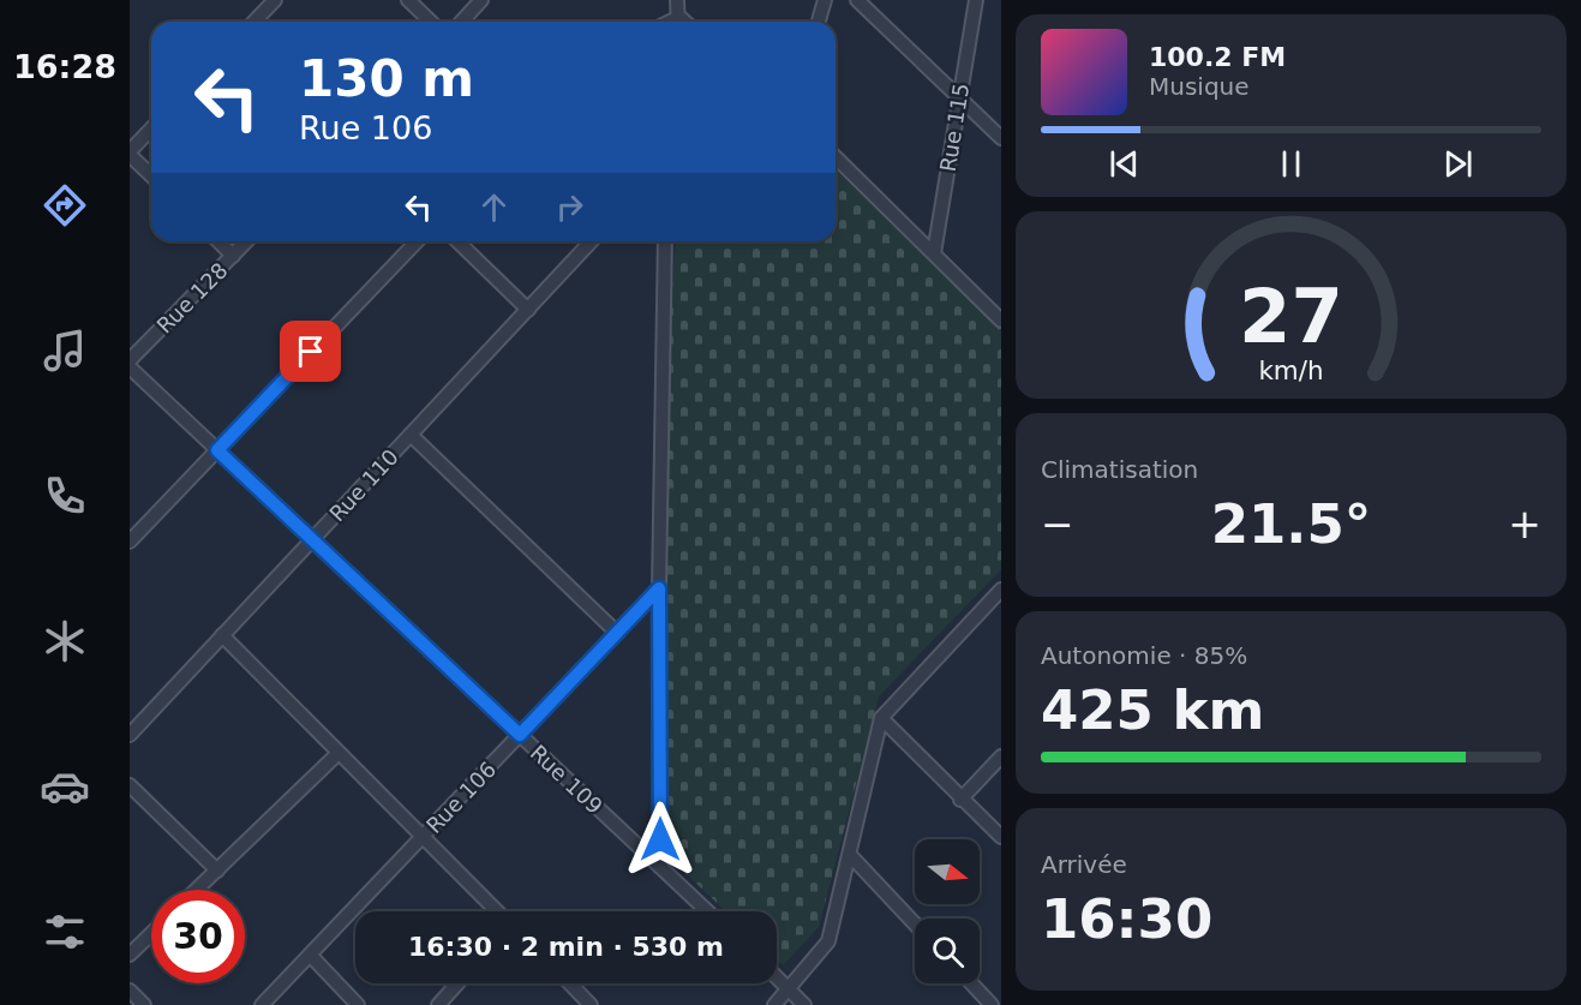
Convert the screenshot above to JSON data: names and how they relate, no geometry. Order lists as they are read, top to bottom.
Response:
{
  "streets": {
    "street": [
      "Rue 115",
      "Rue 128",
      "Rue 110",
      "Rue 109",
      "Rue 106"
    ]
  },
  "crossings": [
    ["Rue 110", "Rue 109"],
    ["Rue 109", "Rue 106"]
  ],
  "north": "right",
  "page": {
    "tabs": "16:28",
    "turn": ["130 m", "Rue 106"],
    "song": ["100.2 FM", "Musique"],
    "tile": [
      "Climatisation",
      ["Autonomie · 85%", "425 km"],
      ["Arrivée", "16:30"]
    ],
    "heat": ["−", "21.5°", "+"],
    "limit": "30",
    "trip": "16:30 · 2 min · 530 m",
    "gauge": ["27", "km/h"]
  }
}
